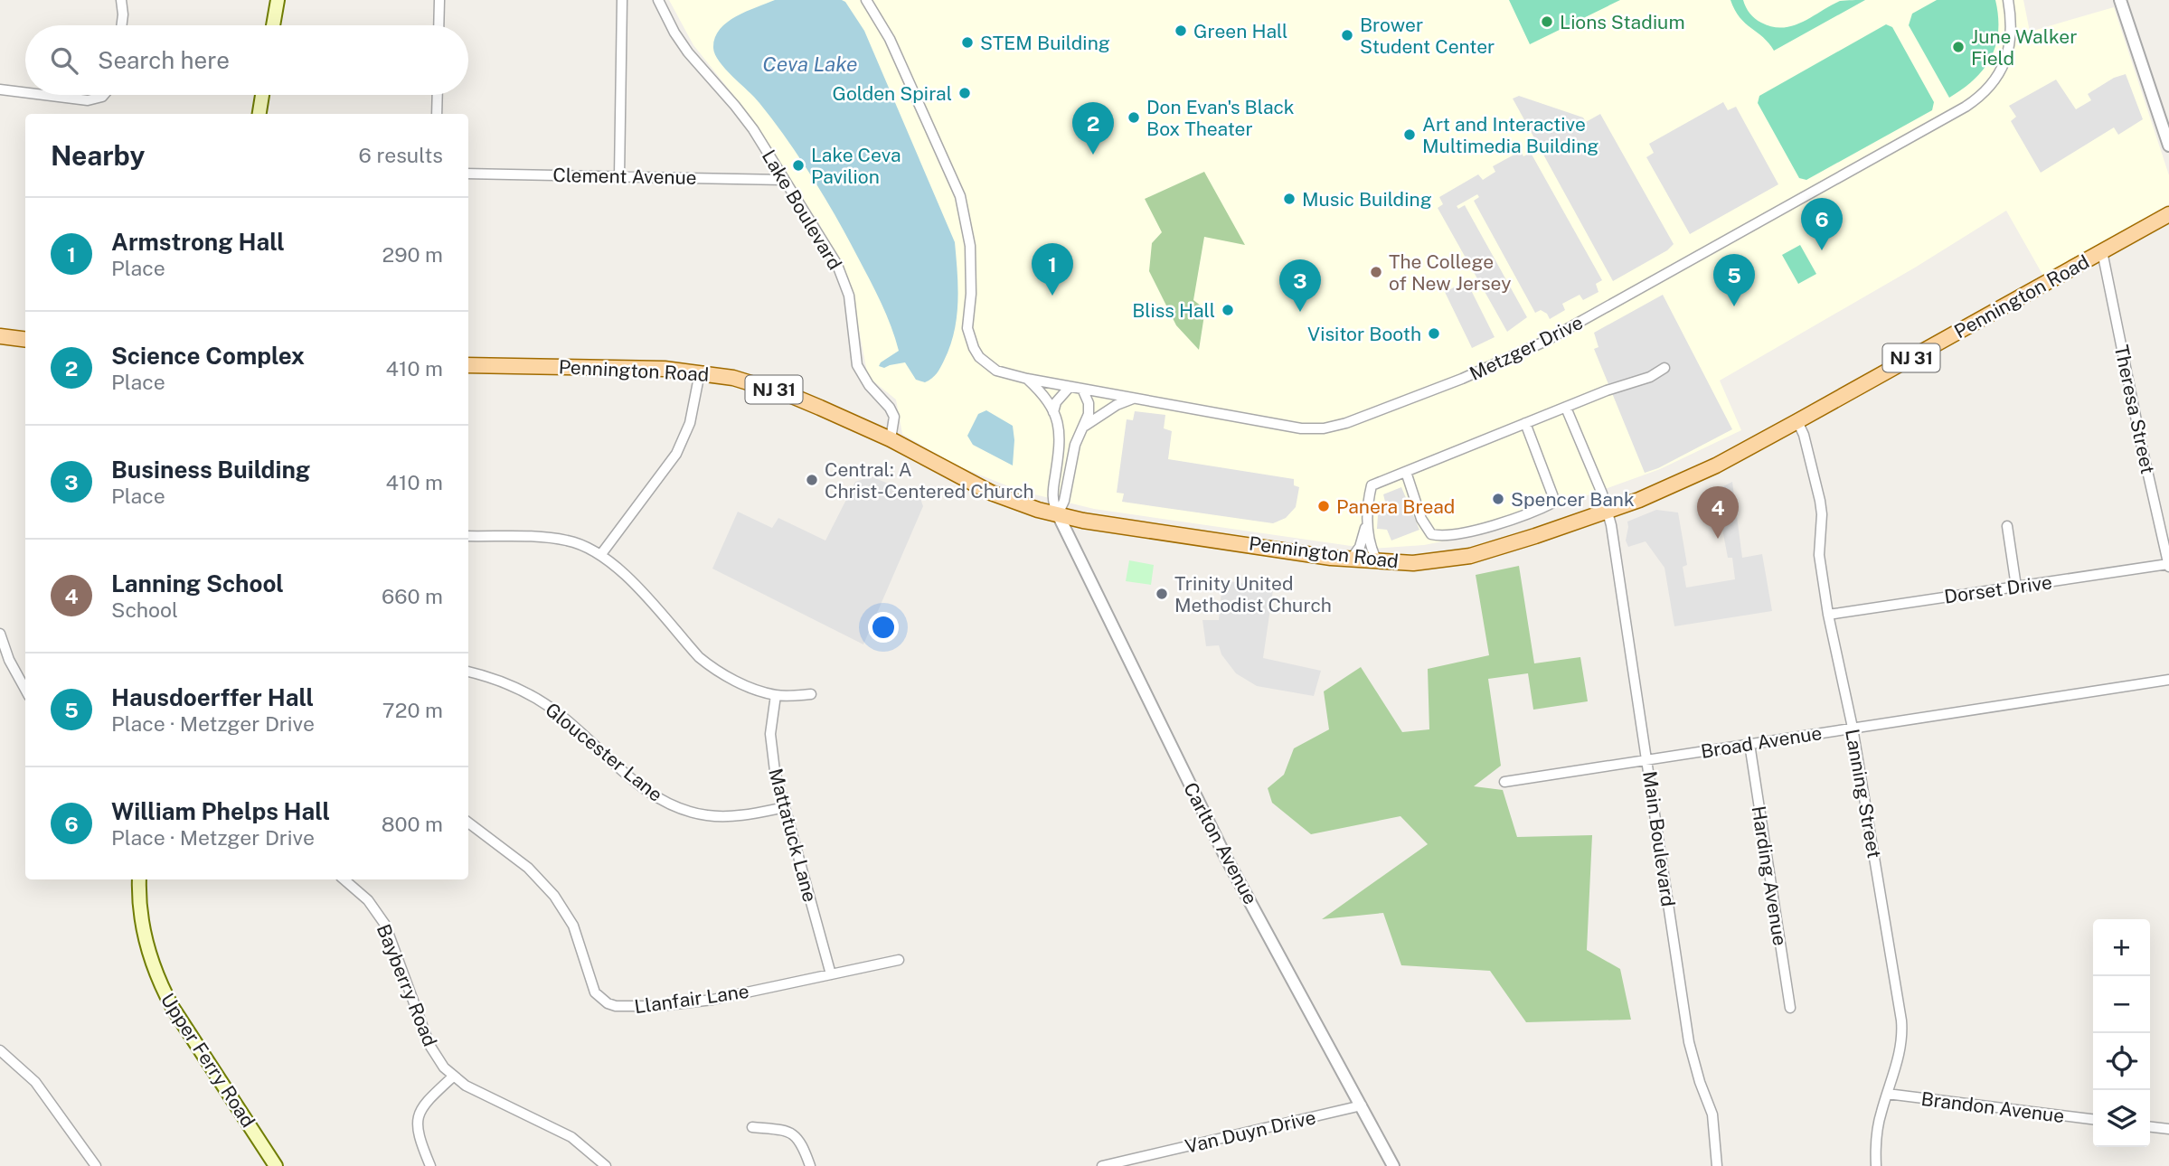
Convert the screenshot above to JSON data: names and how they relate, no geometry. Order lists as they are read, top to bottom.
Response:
{
  "streets": {
    "main road": ["Pennington Road", "NJ 31", "Upper Ferry Road"],
    "street": [
      "Clement Avenue",
      "Lake Boulevard",
      "Metzger Drive",
      "Theresa Street",
      "Dorset Drive",
      "Broad Avenue",
      "Gloucester Lane",
      "Lanning Street",
      "Mattatuck Lane",
      "Main Boulevard",
      "Carlton Avenue",
      "Harding Avenue",
      "Bayberry Road",
      "Llanfair Lane",
      "Brandon Avenue",
      "Van Duyn Drive"
    ]
  },
  "crossings": [
    ["Clement Avenue", "Lake Boulevard"],
    ["Lake Boulevard", "Pennington Road"],
    ["Pennington Road", "Theresa Street"],
    ["Pennington Road", "Lanning Street"],
    ["Pennington Road", "Main Boulevard"],
    ["Pennington Road", "Carlton Avenue"],
    ["Theresa Street", "Dorset Drive"],
    ["Dorset Drive", "Lanning Street"],
    ["Broad Avenue", "Lanning Street"],
    ["Broad Avenue", "Main Boulevard"],
    ["Broad Avenue", "Harding Avenue"],
    ["Gloucester Lane", "Mattatuck Lane"],
    ["Lanning Street", "Brandon Avenue"],
    ["Mattatuck Lane", "Llanfair Lane"],
    ["Carlton Avenue", "Van Duyn Drive"]
  ],
  "water": ["Ceva Lake"],
  "places": [
    "Lions Stadium",
    "Green Hall",
    "Brower Student Center",
    "STEM Building",
    "June Walker Field",
    "Golden Spiral",
    "Don Evan's Black Box Theater",
    "Art and Interactive Multimedia Building",
    "Lake Ceva Pavilion",
    "Music Building",
    "The College of New Jersey",
    "Bliss Hall",
    "Visitor Booth",
    "Central: A Christ-Centered Church",
    "Spencer Bank",
    "Panera Bread",
    "Trinity United Methodist Church"
  ],
  "page": {
    "search": "Search here",
    "pins": [
      "2",
      "6",
      "1",
      "5",
      "3",
      "4"
    ],
    "heading": ["Nearby", "6 results"],
    "list": [
      {
        "mark": "1",
        "name": "Armstrong Hall",
        "note": "Place",
        "value": "290 m"
      },
      {
        "mark": "2",
        "name": "Science Complex",
        "note": "Place",
        "value": "410 m"
      },
      {
        "mark": "3",
        "name": "Business Building",
        "note": "Place",
        "value": "410 m"
      },
      {
        "mark": "4",
        "name": "Lanning School",
        "note": "School",
        "value": "660 m"
      },
      {
        "mark": "5",
        "name": "Hausdoerffer Hall",
        "note": "Place · Metzger Drive",
        "value": "720 m"
      },
      {
        "mark": "6",
        "name": "William Phelps Hall",
        "note": "Place · Metzger Drive",
        "value": "800 m"
      }
    ],
    "map_buttons": ["+", "−"]
  }
}
